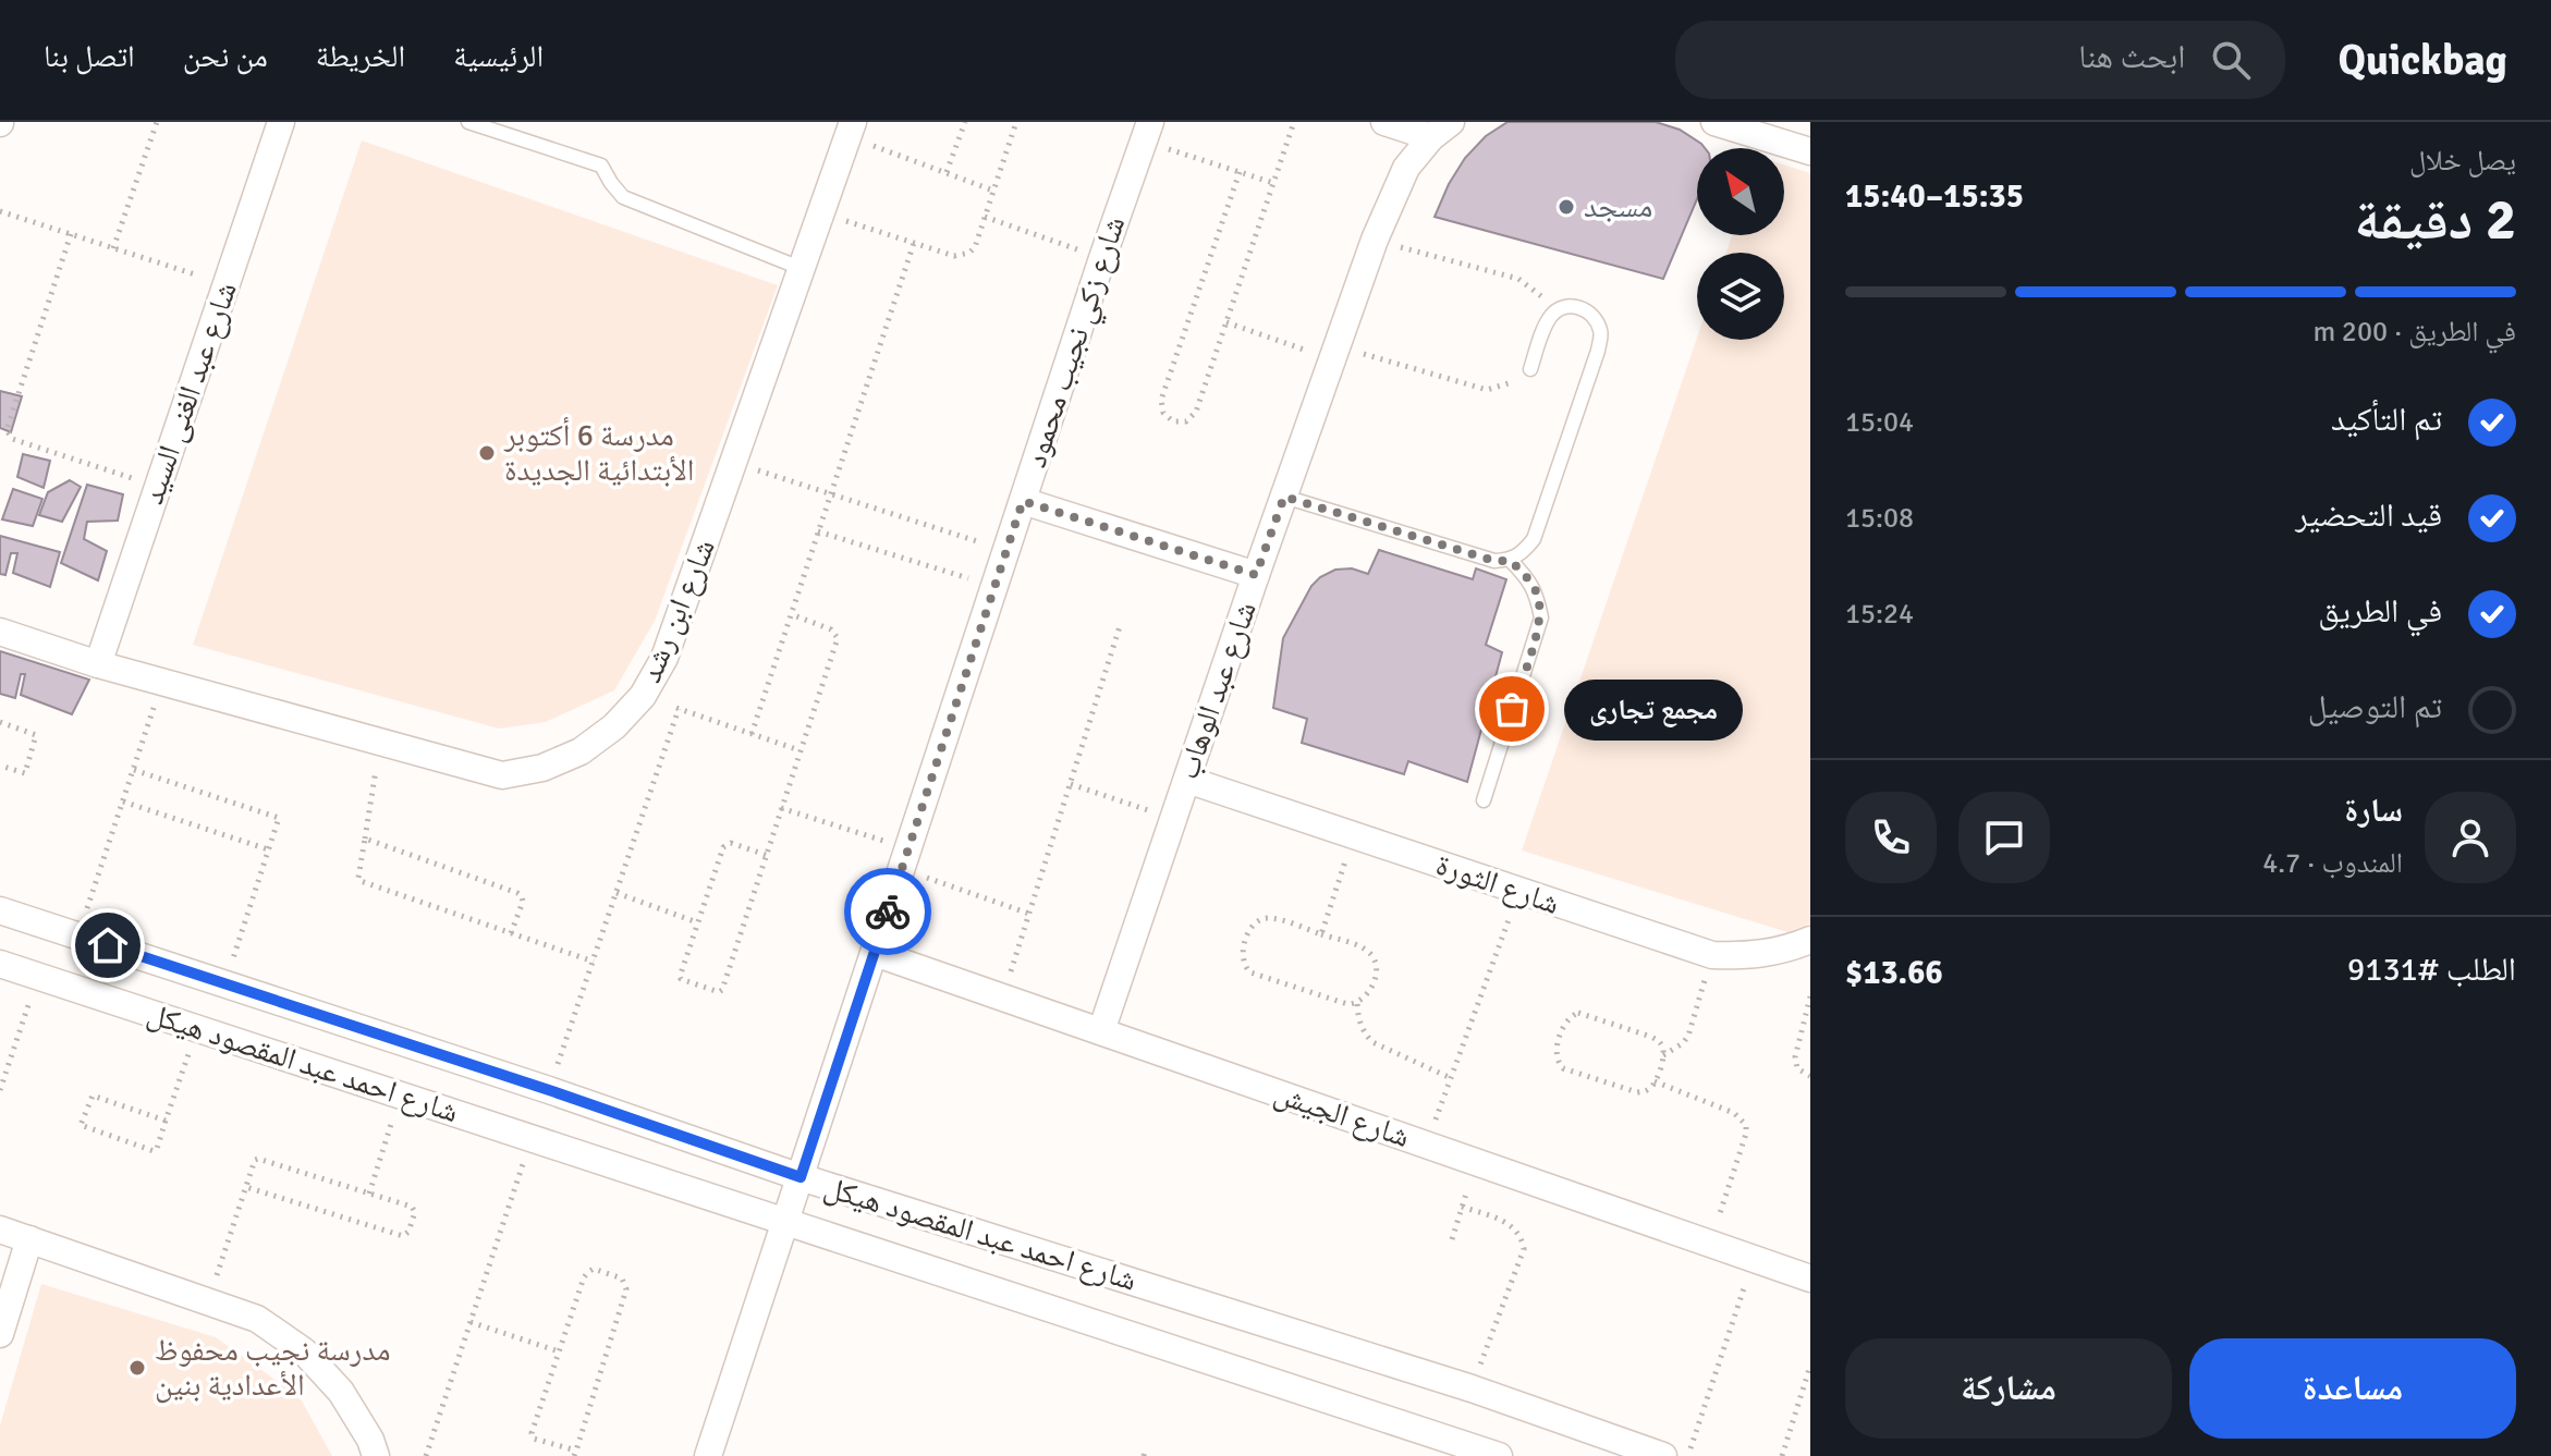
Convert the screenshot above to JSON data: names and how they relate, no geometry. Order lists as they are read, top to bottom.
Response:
{
  "streets": {
    "street": [
      "شارع زكي نجيب محمود",
      "شارع عبد الغنى السيد",
      "شارع ابن رشد",
      "شارع عبد الوهاب",
      "شارع الثورة",
      "شارع احمد عبد المقصود هيكل",
      "شارع الجيش"
    ]
  },
  "crossings": [
    ["شارع زكي نجيب محمود", "شارع احمد عبد المقصود هيكل"],
    ["شارع زكي نجيب محمود", "شارع الجيش"],
    ["شارع عبد الغنى السيد", "شارع ابن رشد"],
    ["شارع عبد الوهاب", "شارع الثورة"],
    ["شارع عبد الوهاب", "شارع الجيش"]
  ],
  "places": [
    "مسجد",
    "مدرسة 6 أكتوبر الأبتدائية الجديدة",
    "مجمع تجارى",
    "مدرسة نجيب محفوظ الأعدادية بنين"
  ],
  "north": "top left",
  "page": {
    "header": "Quickbag",
    "search": "ابحث هنا",
    "nav": [
      "الرئيسية",
      "الخريطة",
      "من نحن",
      "اتصل بنا"
    ],
    "heading": ["2 دقيقة", "يصل خلال", "15:35–15:40"],
    "panel": [
      "سارة",
      "المندوب · 4.7",
      "الطلب #9131",
      "$13.66"
    ],
    "bar": "في الطريق · 200 m",
    "list": [
      ["تم التأكيد", "15:04"],
      ["قيد التحضير", "15:08"],
      ["في الطريق", "15:24"],
      "تم التوصيل"
    ],
    "bubble": "مجمع تجارى",
    "buttons": ["مساعدة", "مشاركة"]
  }
}
